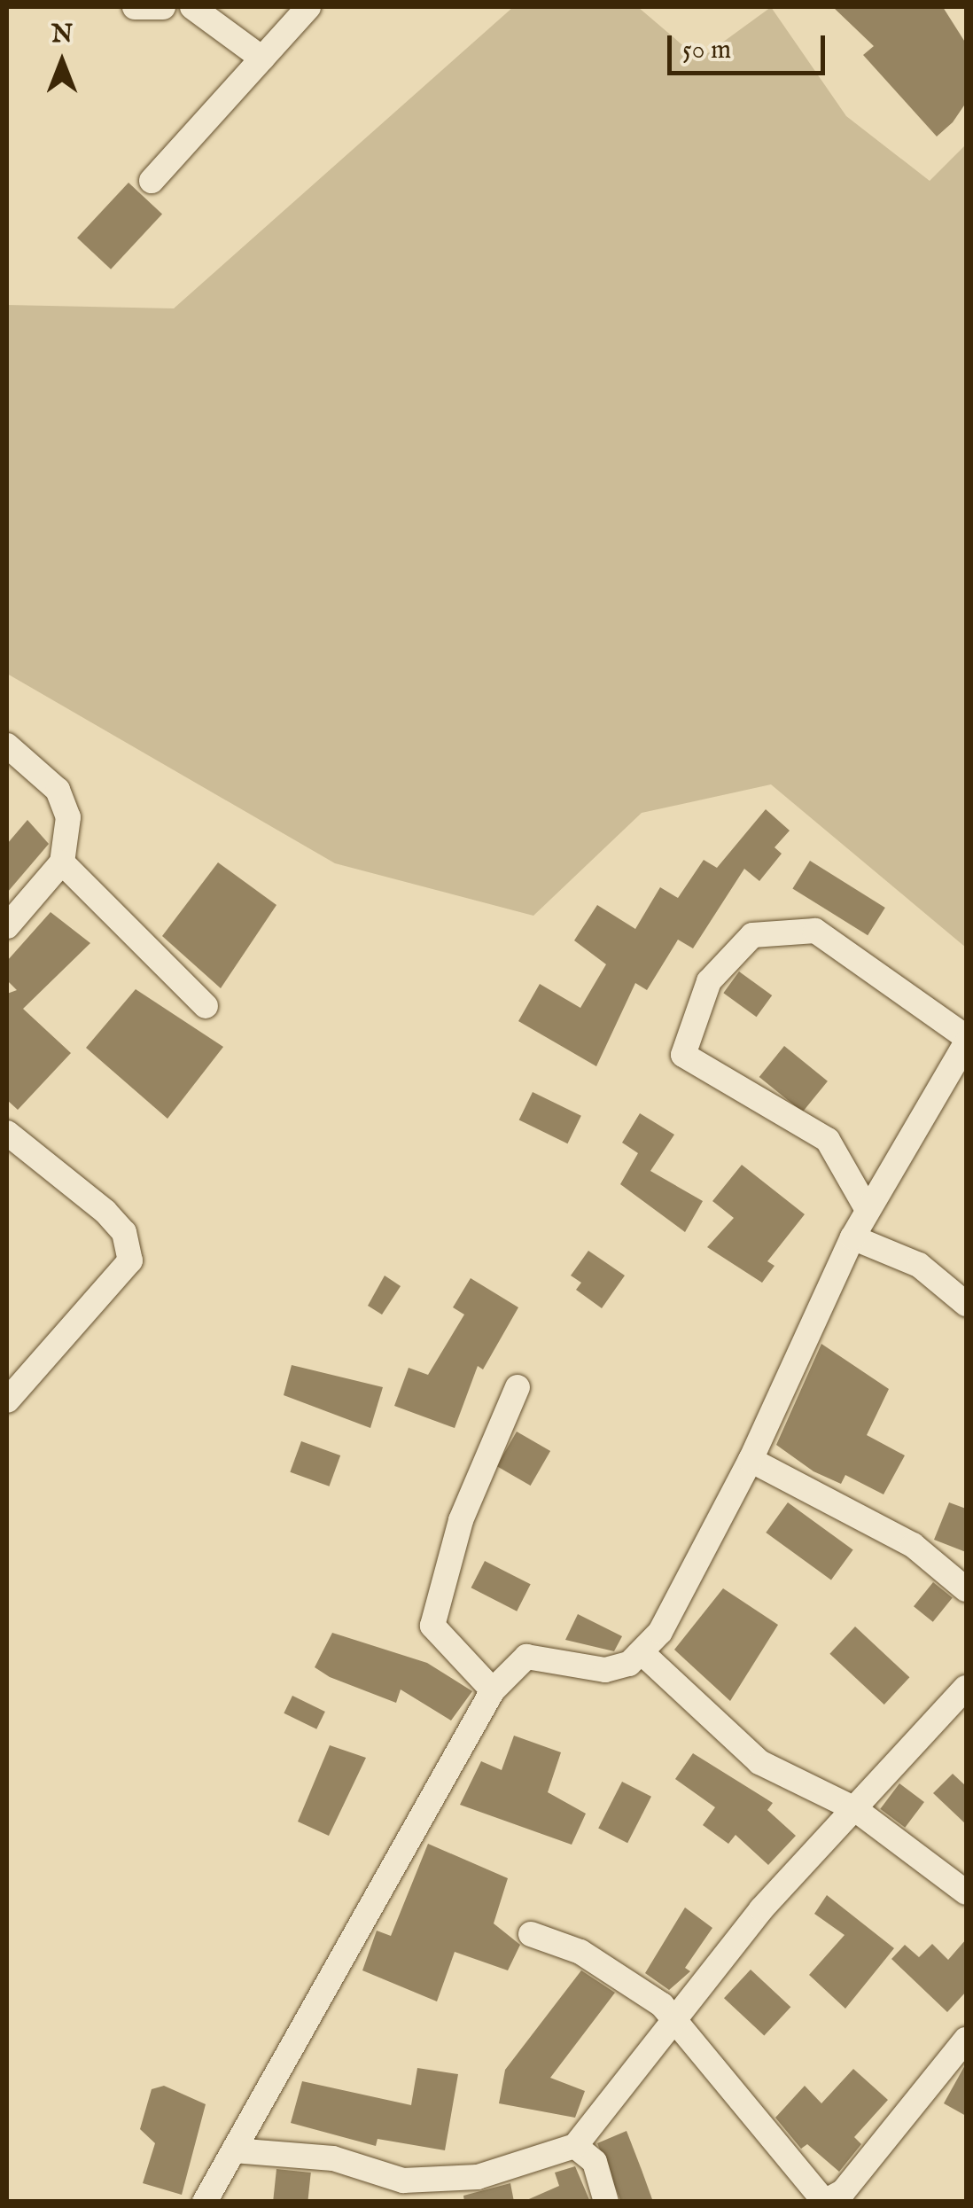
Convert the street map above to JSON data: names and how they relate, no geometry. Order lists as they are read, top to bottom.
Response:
{
  "scale_bar": "50 m",
  "north": "top"
}
